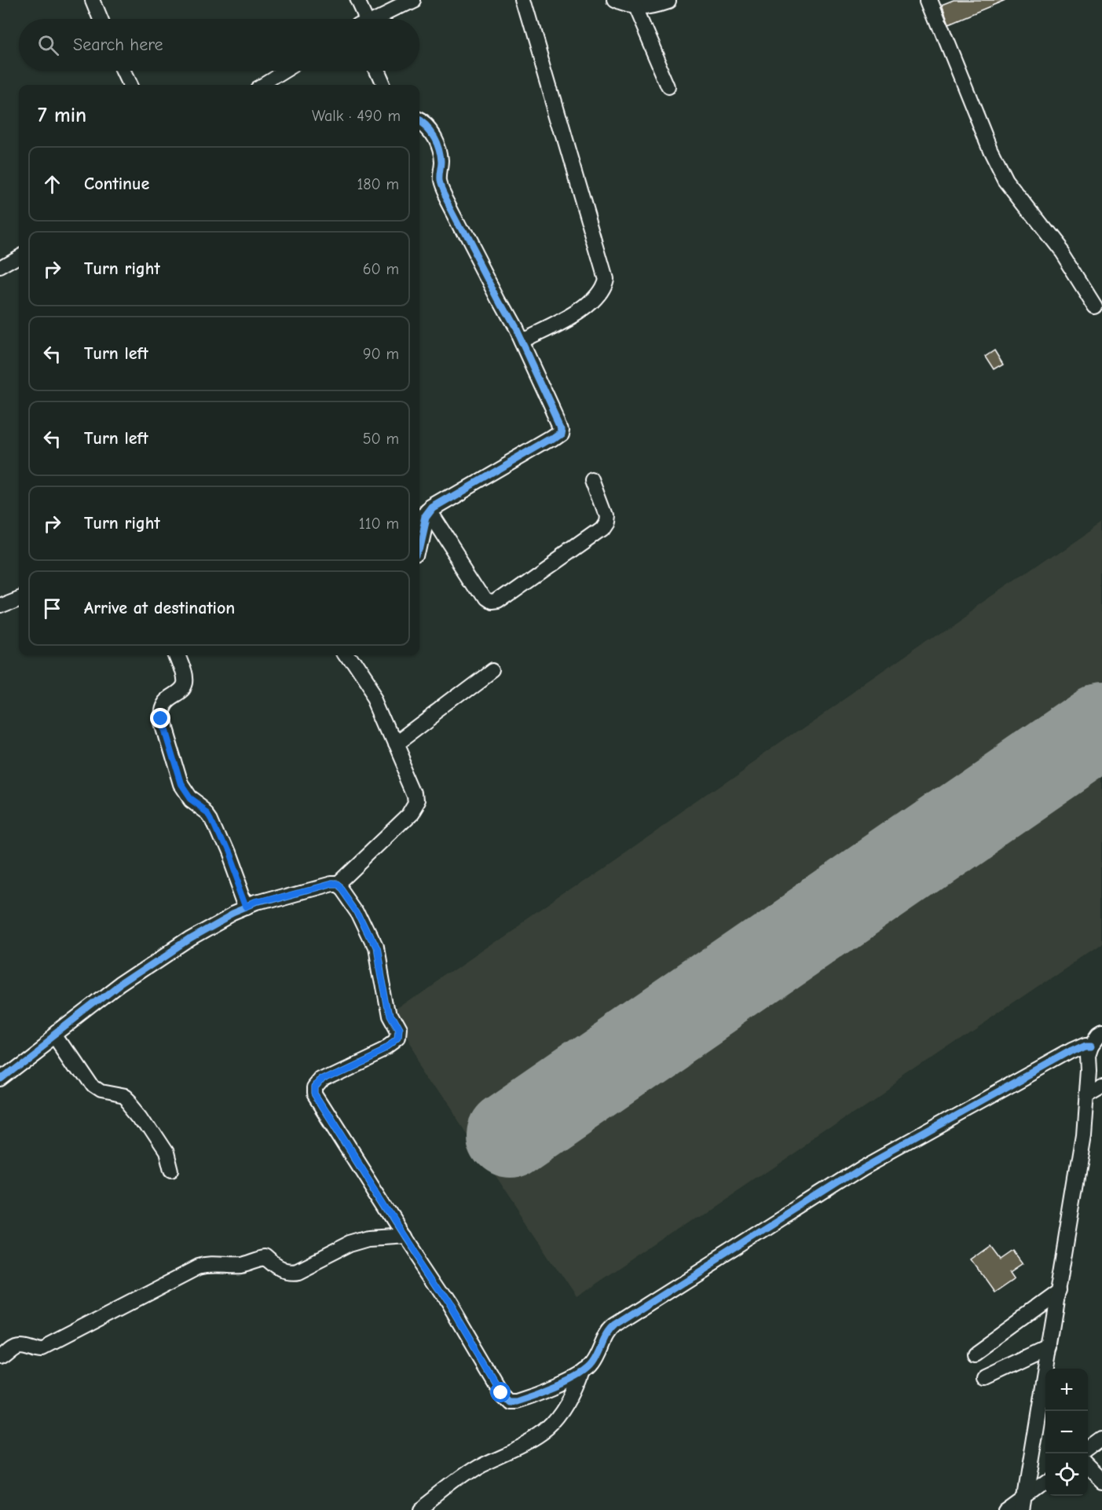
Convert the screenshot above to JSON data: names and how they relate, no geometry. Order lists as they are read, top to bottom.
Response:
{
  "page": {
    "search": "Search here",
    "heading": ["7 min", "Walk · 490 m"],
    "list": [
      ["Continue", "180 m"],
      ["Turn right", "60 m"],
      ["Turn left", "90 m"],
      ["Turn left", "50 m"],
      ["Turn right", "110 m"],
      "Arrive at destination"
    ],
    "map_buttons": ["+", "−"]
  }
}
